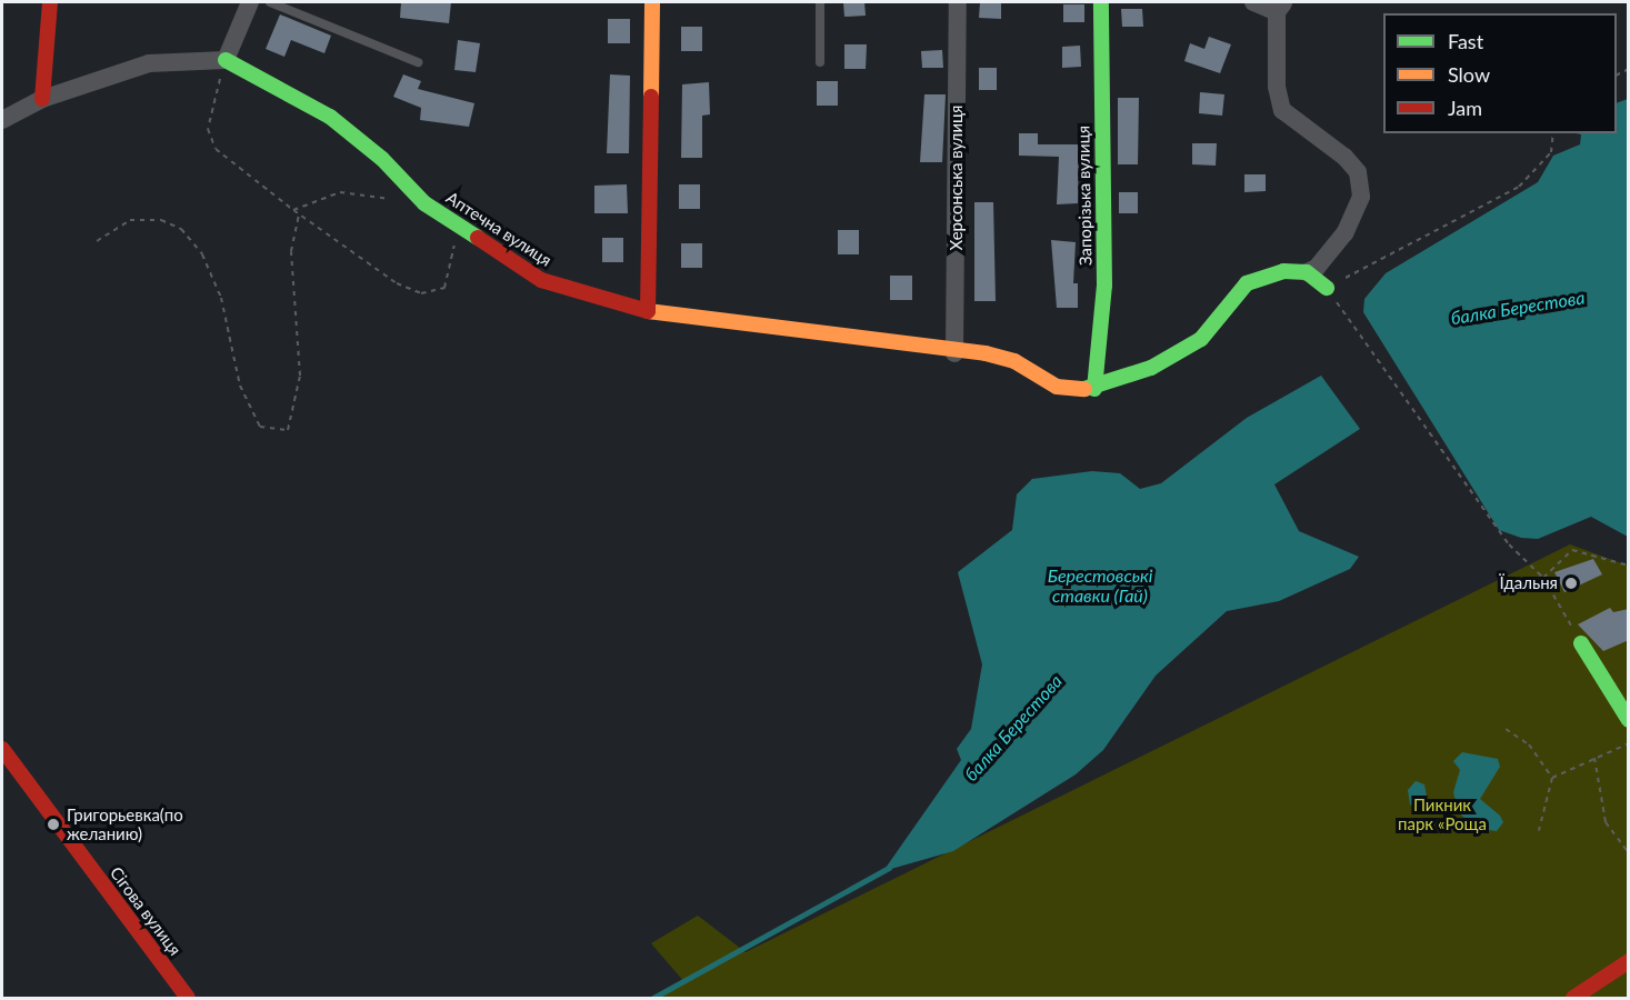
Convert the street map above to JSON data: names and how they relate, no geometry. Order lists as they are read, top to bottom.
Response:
{
  "streets": {
    "street": [
      "Херсонська вулиця",
      "Запорізька вулиця",
      "Аптечна вулиця",
      "Сігова вулиця"
    ]
  },
  "crossings": [
    ["Херсонська вулиця", "Аптечна вулиця"],
    ["Запорізька вулиця", "Аптечна вулиця"]
  ],
  "water": ["балка Берестова", "Берестовські ставки (Гай)"],
  "parks": ["Пикник парк «Роща"],
  "places": ["Їдальня", "Григорьевка(по желанию)"],
  "legend": ["Fast", "Slow", "Jam"]
}
